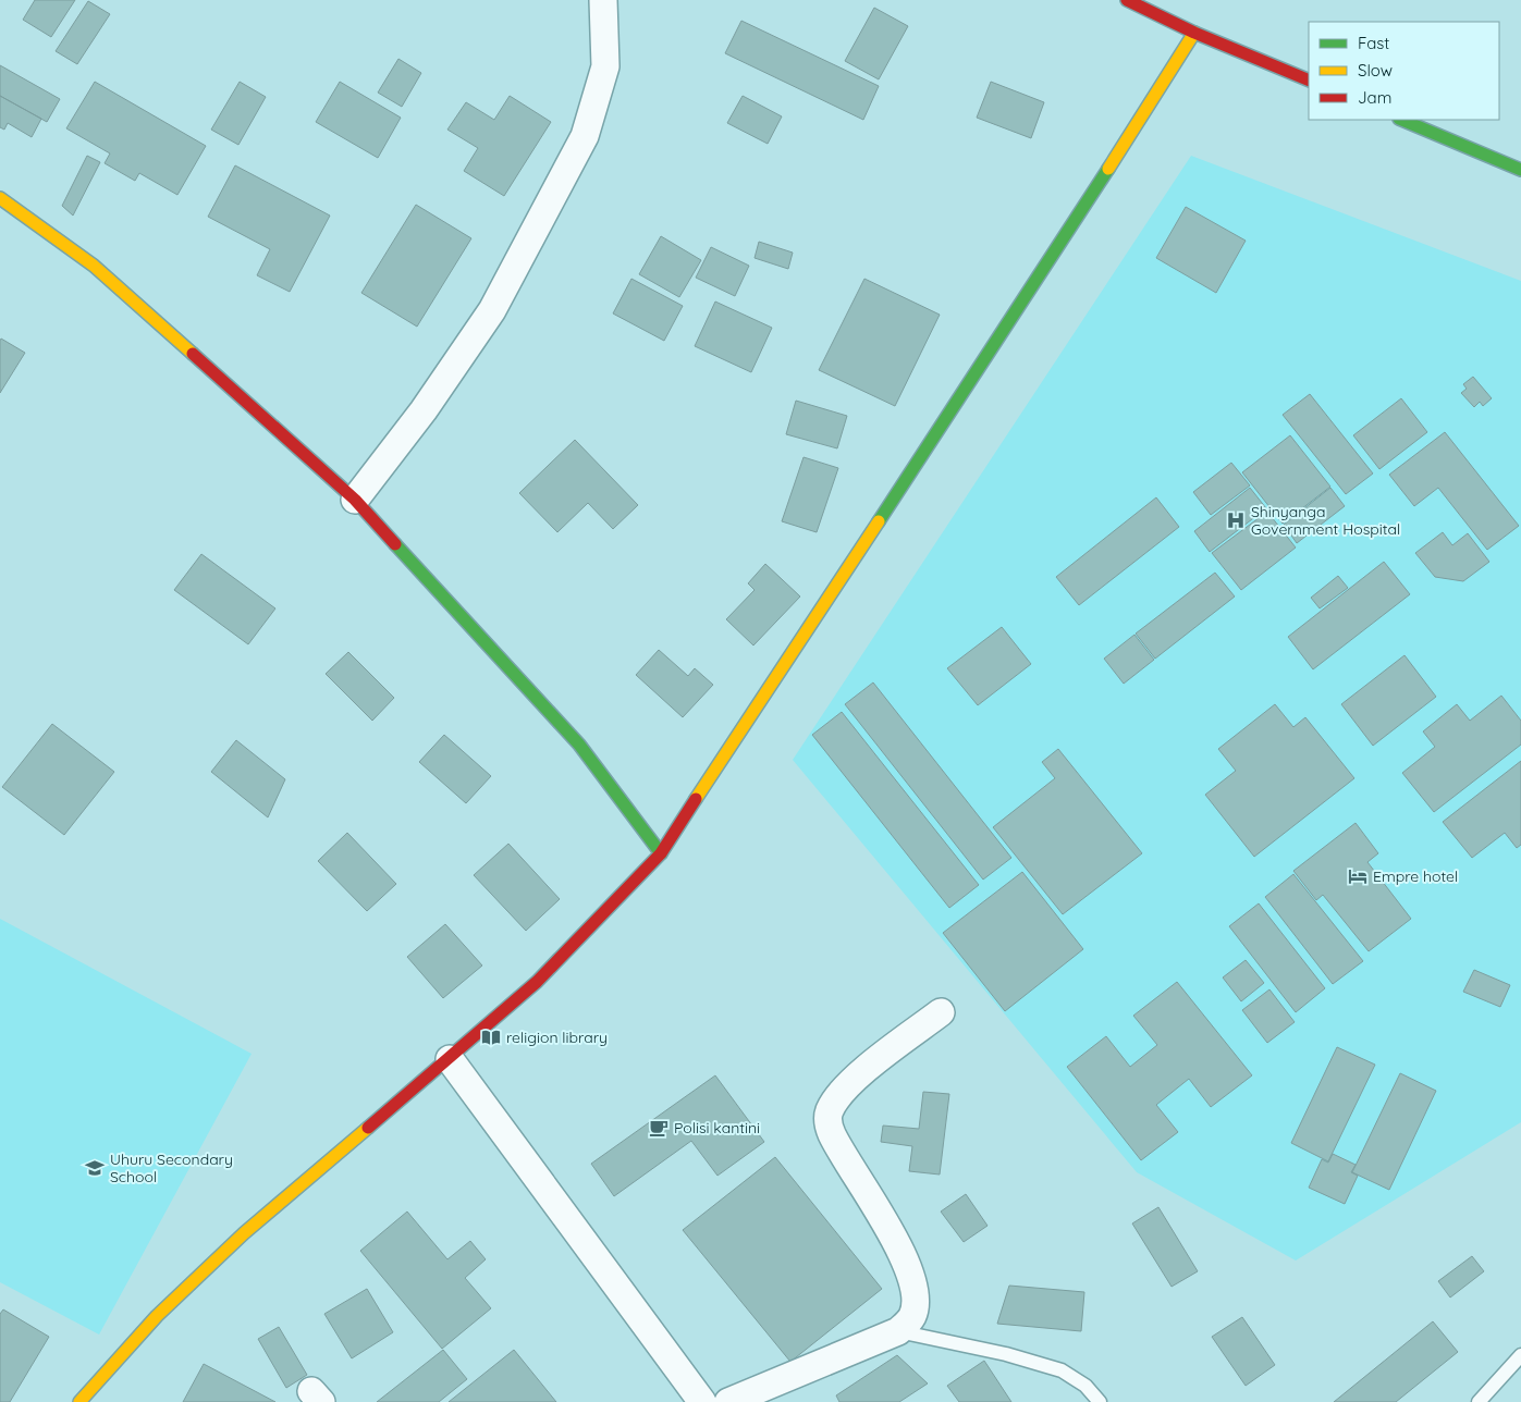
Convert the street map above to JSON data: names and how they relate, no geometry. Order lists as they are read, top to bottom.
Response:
{
  "places": {
    "hospital": ["Shinyanga Government Hospital"],
    "hotel": ["Empre hotel"],
    "library": ["religion library"],
    "cafe": ["Polisi kantini"],
    "school or university": ["Uhuru Secondary School"]
  },
  "legend": ["Fast", "Slow", "Jam"]
}
